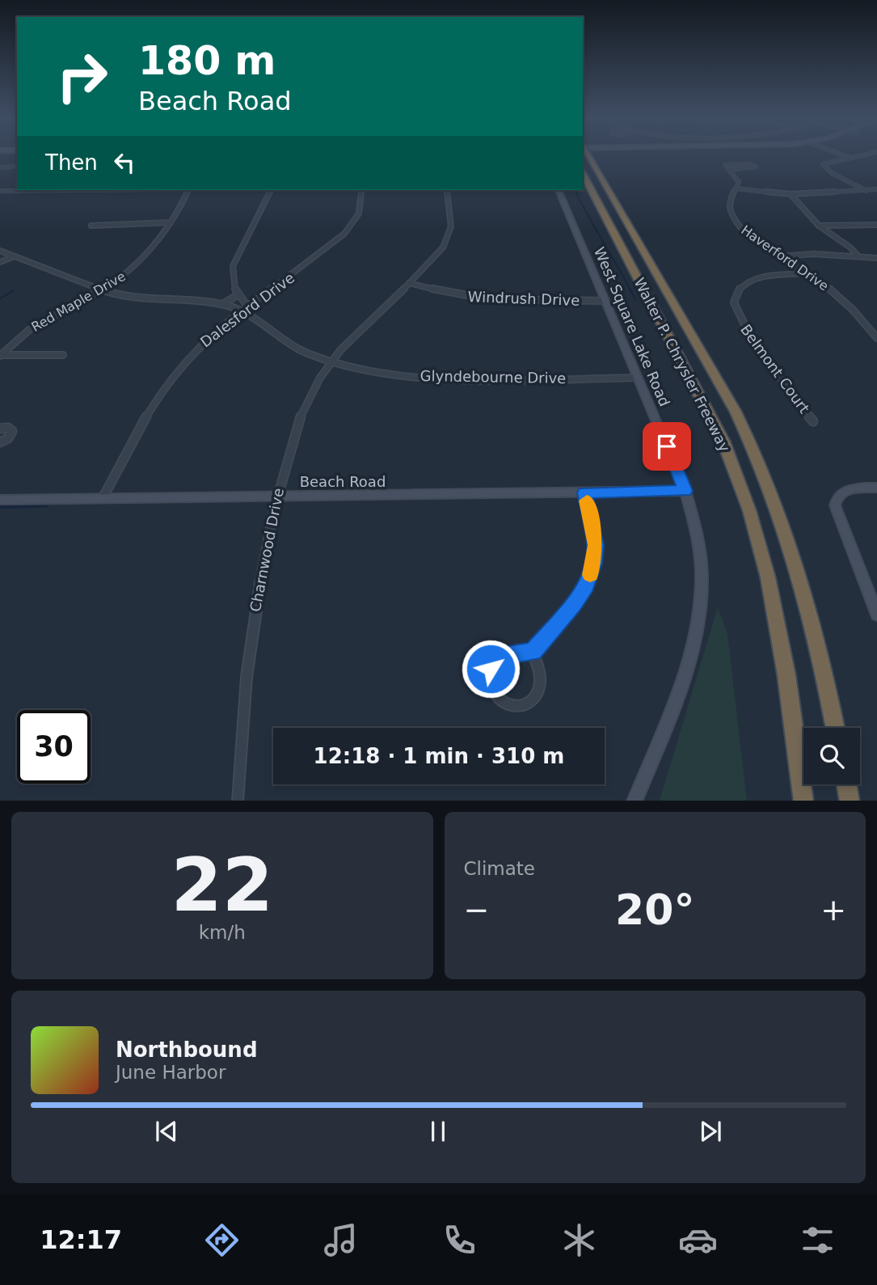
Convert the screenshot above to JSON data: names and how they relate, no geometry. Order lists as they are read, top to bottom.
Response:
{
  "streets": {
    "highway": ["Walter P. Chrysler Freeway"],
    "main road": ["West Square Lake Road", "Beach Road"],
    "street": [
      "Haverford Drive",
      "Windrush Drive",
      "Red Maple Drive",
      "Dalesford Drive",
      "Belmont Court",
      "Glyndebourne Drive",
      "Charnwood Drive"
    ]
  },
  "crossings": [
    ["Haverford Drive", "Belmont Court"],
    ["Windrush Drive", "West Square Lake Road"],
    ["Windrush Drive", "Charnwood Drive"],
    ["Red Maple Drive", "Glyndebourne Drive"],
    ["Dalesford Drive", "Glyndebourne Drive"],
    ["Dalesford Drive", "Beach Road"],
    ["West Square Lake Road", "Glyndebourne Drive"],
    ["West Square Lake Road", "Beach Road"],
    ["Glyndebourne Drive", "Charnwood Drive"],
    ["Beach Road", "Charnwood Drive"]
  ],
  "page": {
    "turn": ["180 m", "Beach Road"],
    "then": "Then",
    "limit": "30",
    "trip": "12:18 · 1 min · 310 m",
    "tile": [
      ["22", "km/h"],
      "Climate"
    ],
    "heat": ["−", "20°", "+"],
    "song": ["Northbound", "June Harbor"],
    "tabs": "12:17"
  }
}
